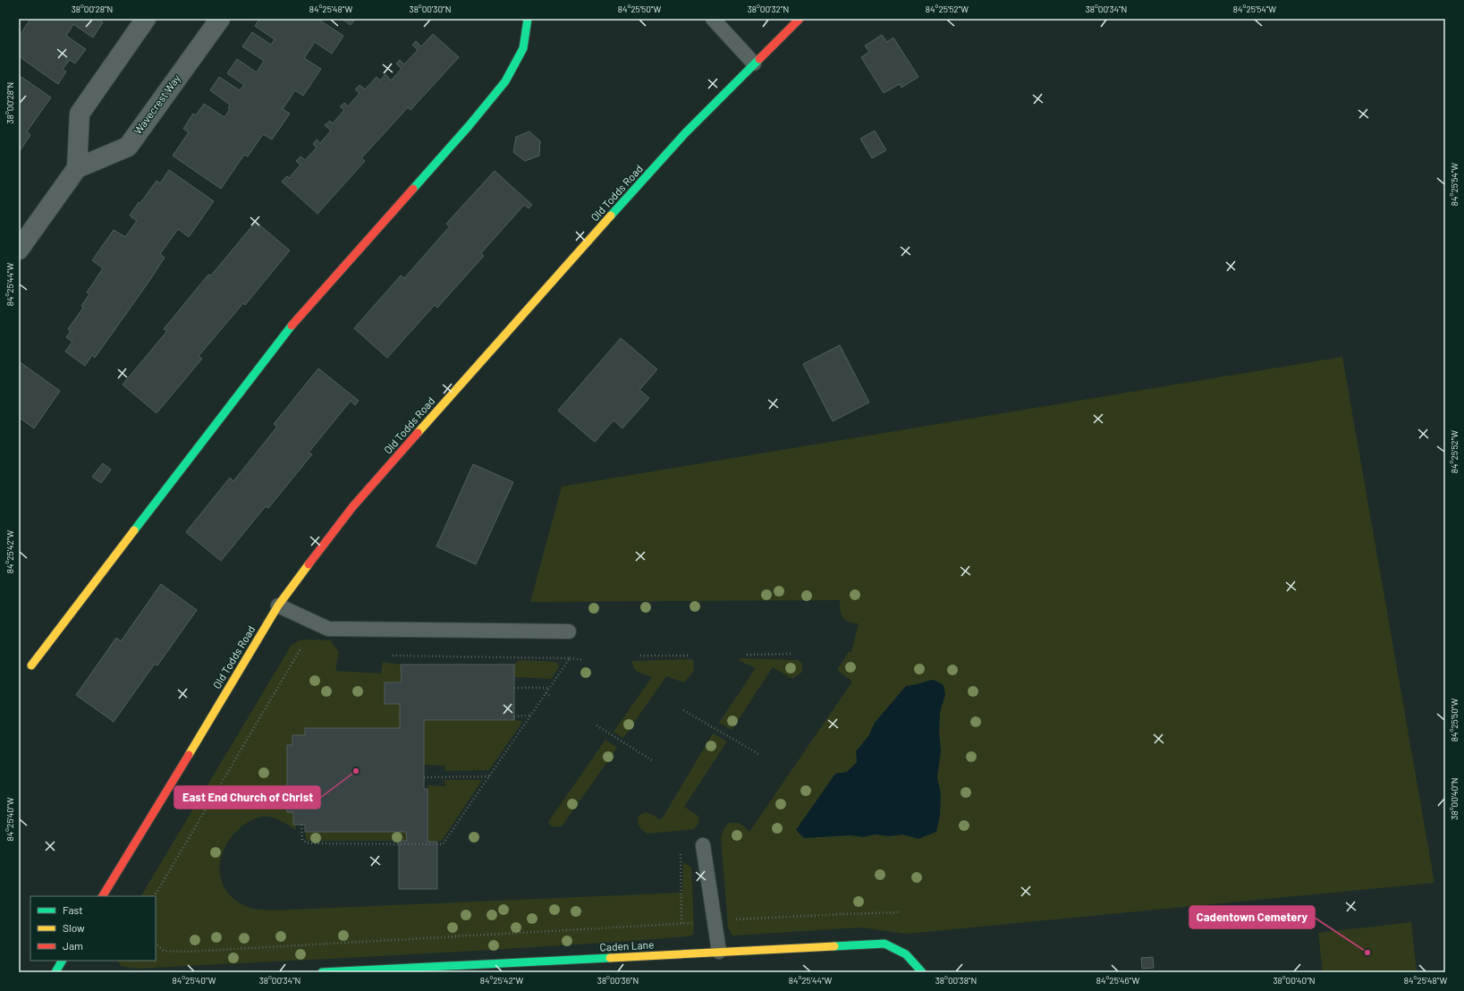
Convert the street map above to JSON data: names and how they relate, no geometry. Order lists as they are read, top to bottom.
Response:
{
  "streets": {
    "street": ["Wavecrest Way", "Old Todds Road", "Caden Lane"]
  },
  "places": ["East End Church of Christ", "Cadentown Cemetery"],
  "legend": ["Fast", "Slow", "Jam"],
  "coordinates": [
    "38°00'28\"N",
    "84°25'48\"W",
    "38°00'30\"N",
    "84°25'50\"W",
    "38°00'32\"N",
    "84°25'52\"W",
    "38°00'34\"N",
    "84°25'54\"W",
    "84°25'44\"W",
    "84°25'42\"W",
    "38°00'40\"N",
    "84°25'40\"W",
    "38°00'36\"N",
    "38°00'38\"N",
    "84°25'46\"W"
  ]
}
